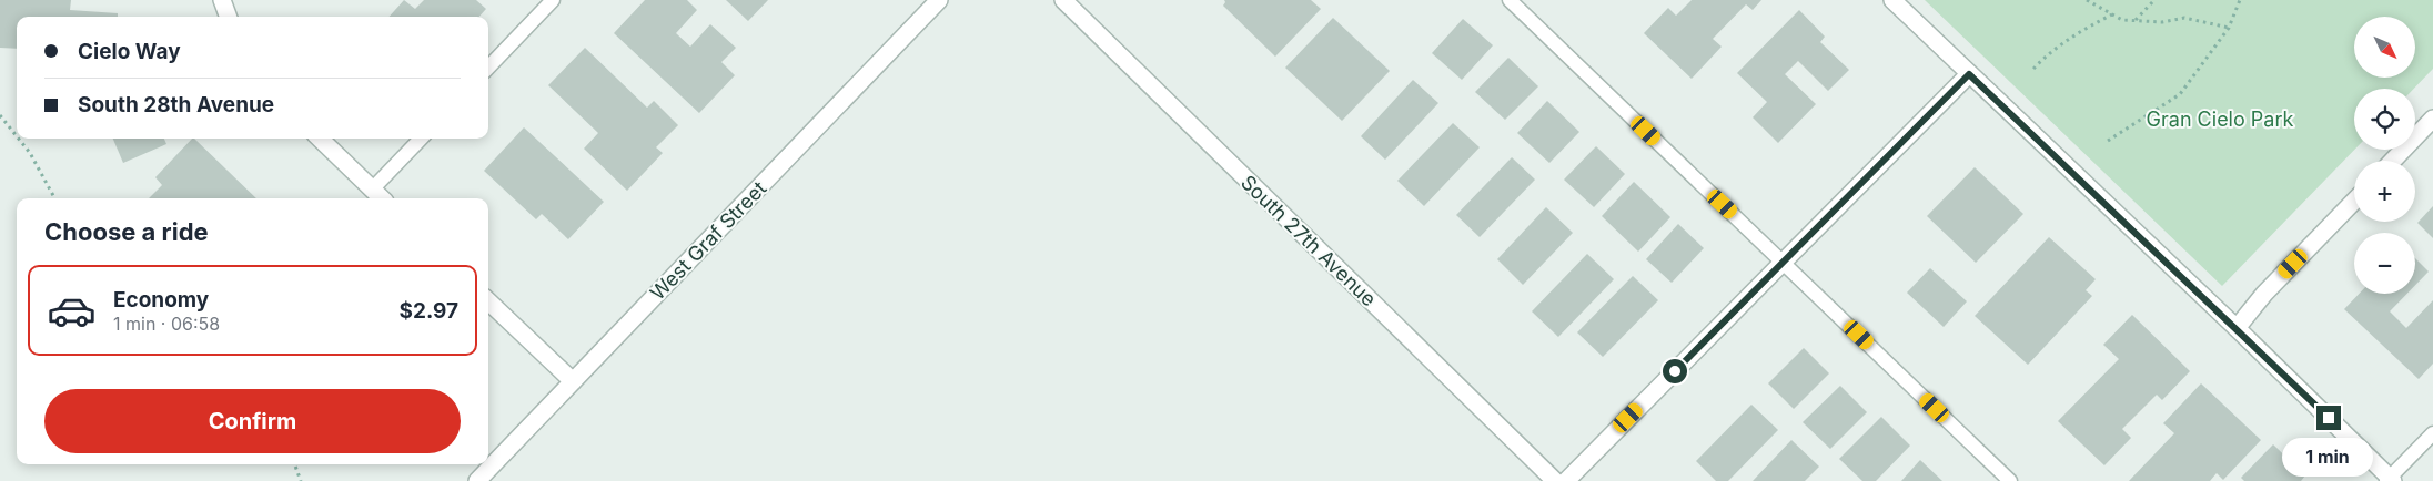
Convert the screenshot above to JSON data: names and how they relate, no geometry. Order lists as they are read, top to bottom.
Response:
{
  "streets": {
    "street": ["West Graf Street", "South 27th Avenue"]
  },
  "parks": ["Gran Cielo Park"],
  "north": "bottom right",
  "page": {
    "map_buttons": ["+", "−"],
    "banner": ["Cielo Way", "South 28th Avenue"],
    "heading": "Choose a ride",
    "list": [
      {
        "name": "Economy",
        "note": "1 min · 06:58",
        "value": "$2.97"
      }
    ],
    "buttons": "Confirm",
    "bubble": "1 min"
  }
}
